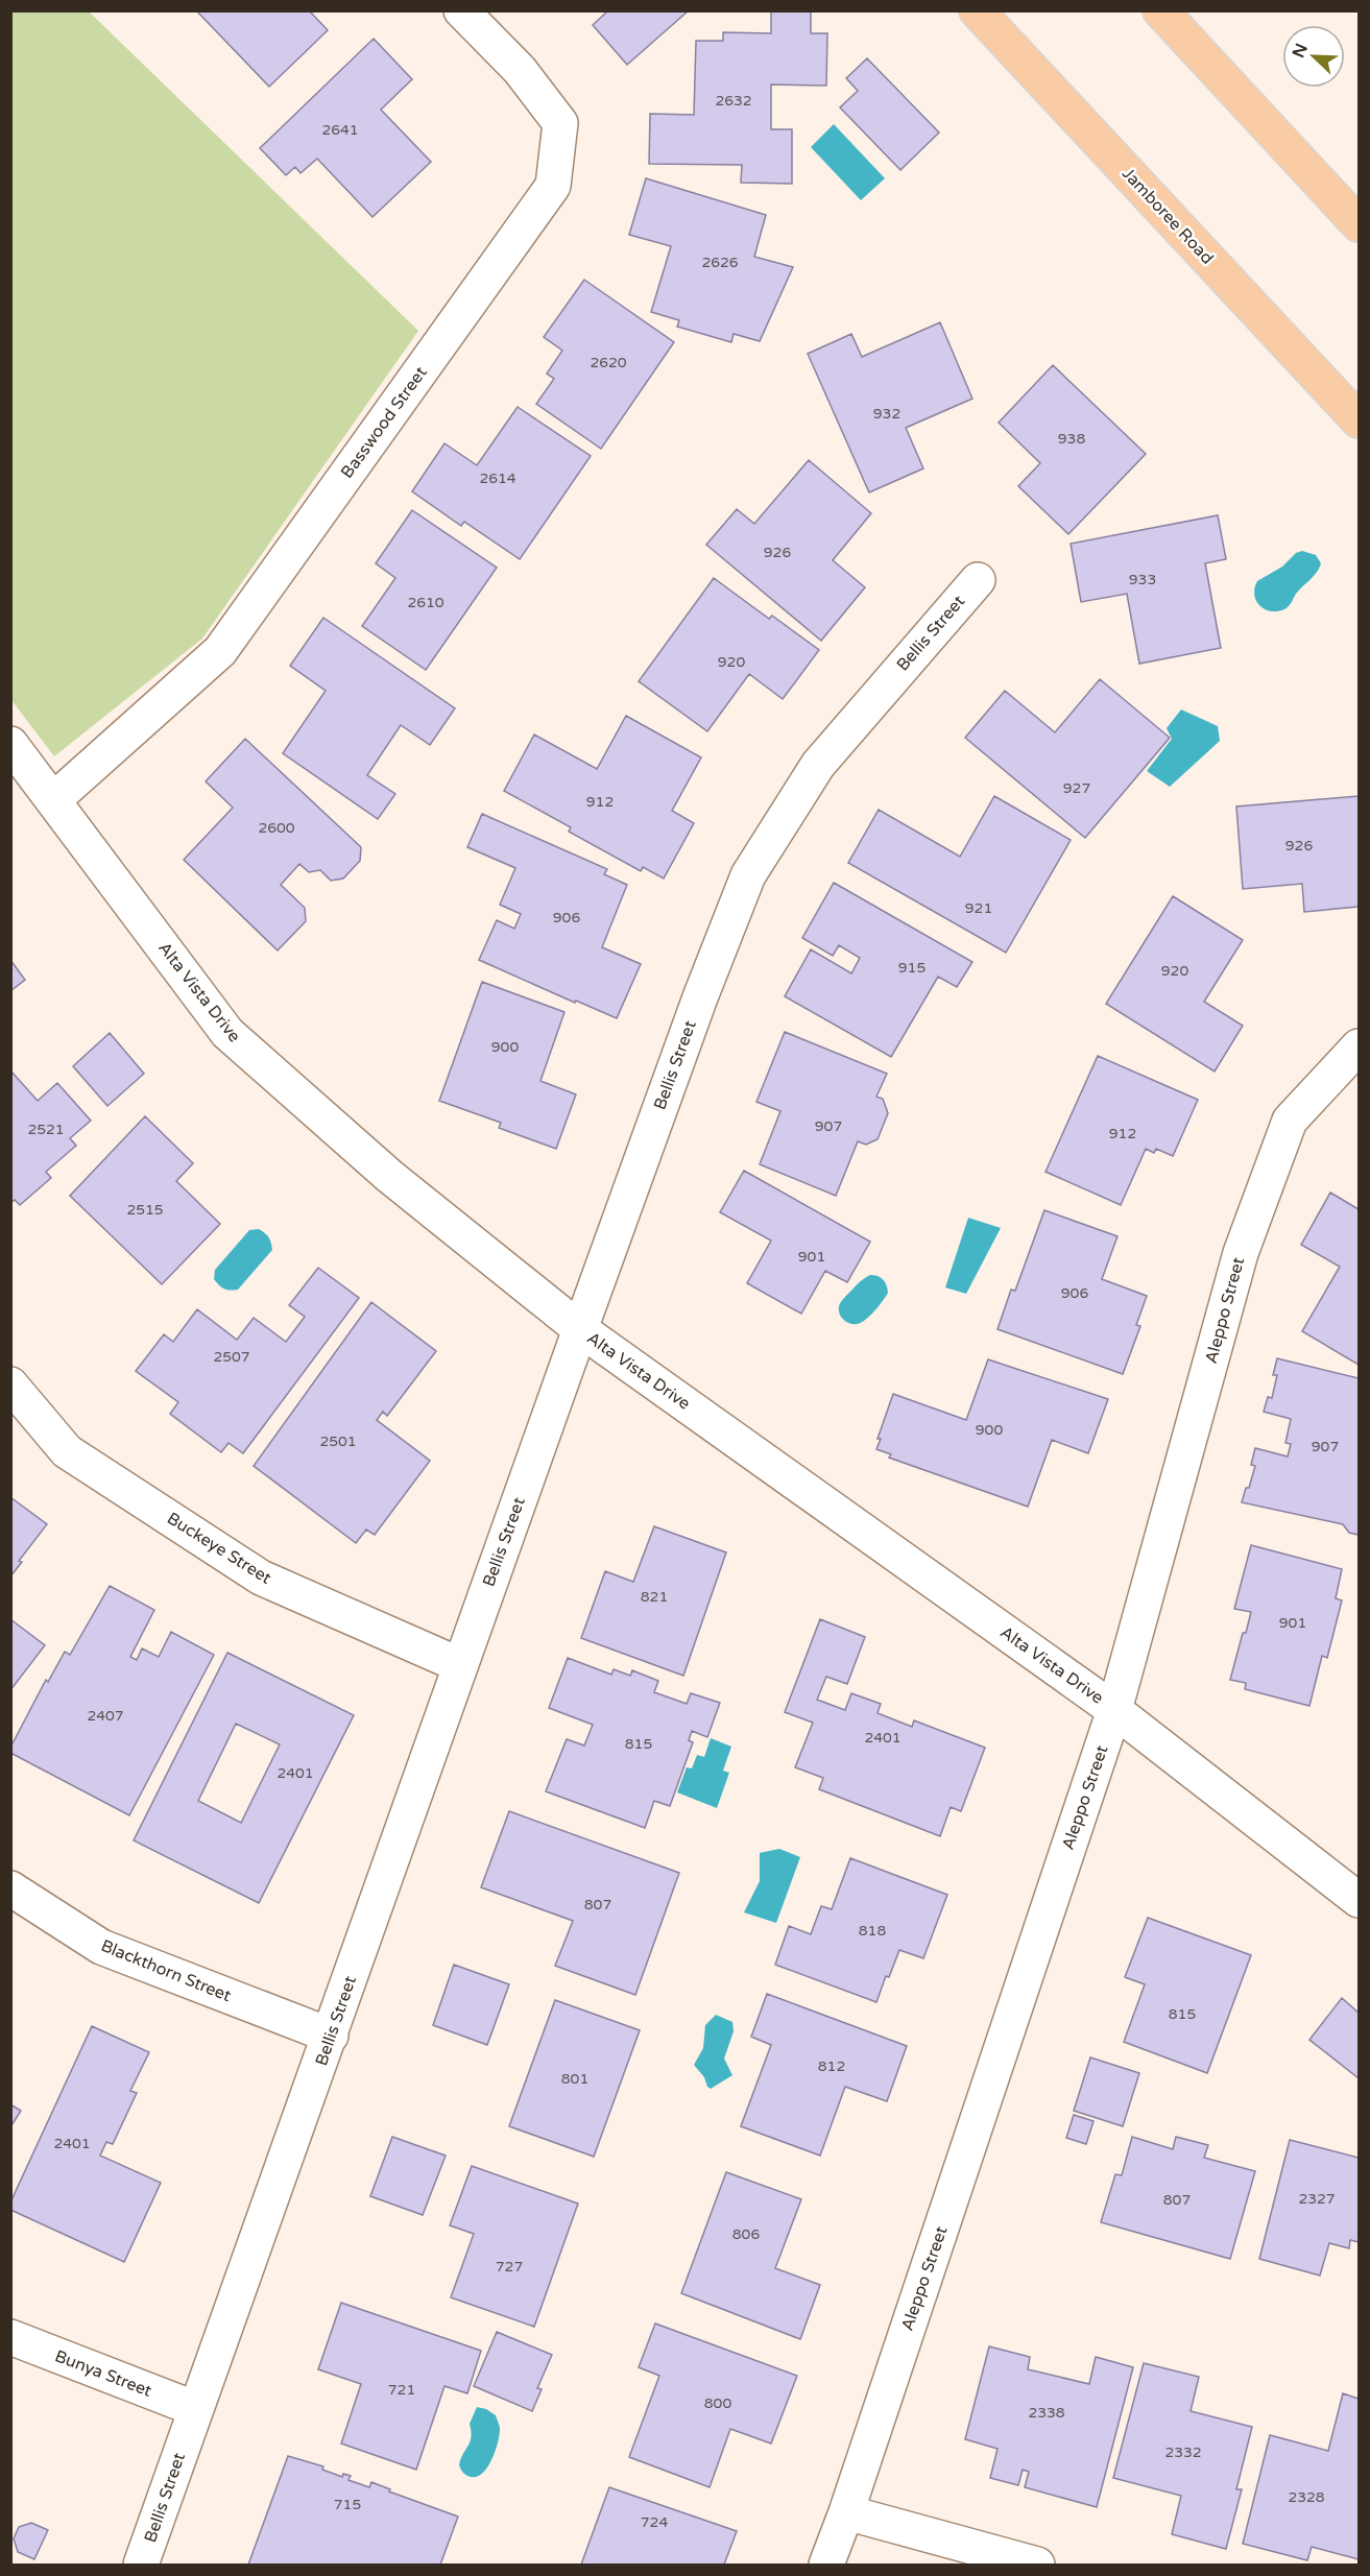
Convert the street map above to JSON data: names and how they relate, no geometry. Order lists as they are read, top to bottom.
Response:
{
  "streets": {
    "main road": ["Jamboree Road"],
    "street": [
      "Basswood Street",
      "Bellis Street",
      "Alta Vista Drive",
      "Aleppo Street",
      "Buckeye Street",
      "Blackthorn Street",
      "Bunya Street"
    ]
  },
  "crossings": [
    ["Basswood Street", "Alta Vista Drive"],
    ["Bellis Street", "Alta Vista Drive"],
    ["Bellis Street", "Buckeye Street"],
    ["Bellis Street", "Blackthorn Street"],
    ["Bellis Street", "Bunya Street"],
    ["Alta Vista Drive", "Aleppo Street"]
  ],
  "house_numbers": [
    "2632",
    "2641",
    "2626",
    "2620",
    "932",
    "938",
    "2614",
    "926",
    "933",
    "2610",
    "920",
    "927",
    "912",
    "2600",
    "926",
    "921",
    "906",
    "915",
    "920",
    "900",
    "907",
    "2521",
    "912",
    "2515",
    "901",
    "906",
    "2507",
    "900",
    "2501",
    "907",
    "821",
    "901",
    "2407",
    "2401",
    "815",
    "2401",
    "807",
    "818",
    "815",
    "812",
    "801",
    "2401",
    "2327",
    "807",
    "806",
    "727",
    "721",
    "800",
    "2338",
    "2332",
    "2328",
    "715",
    "724"
  ],
  "north": "top left"
}
